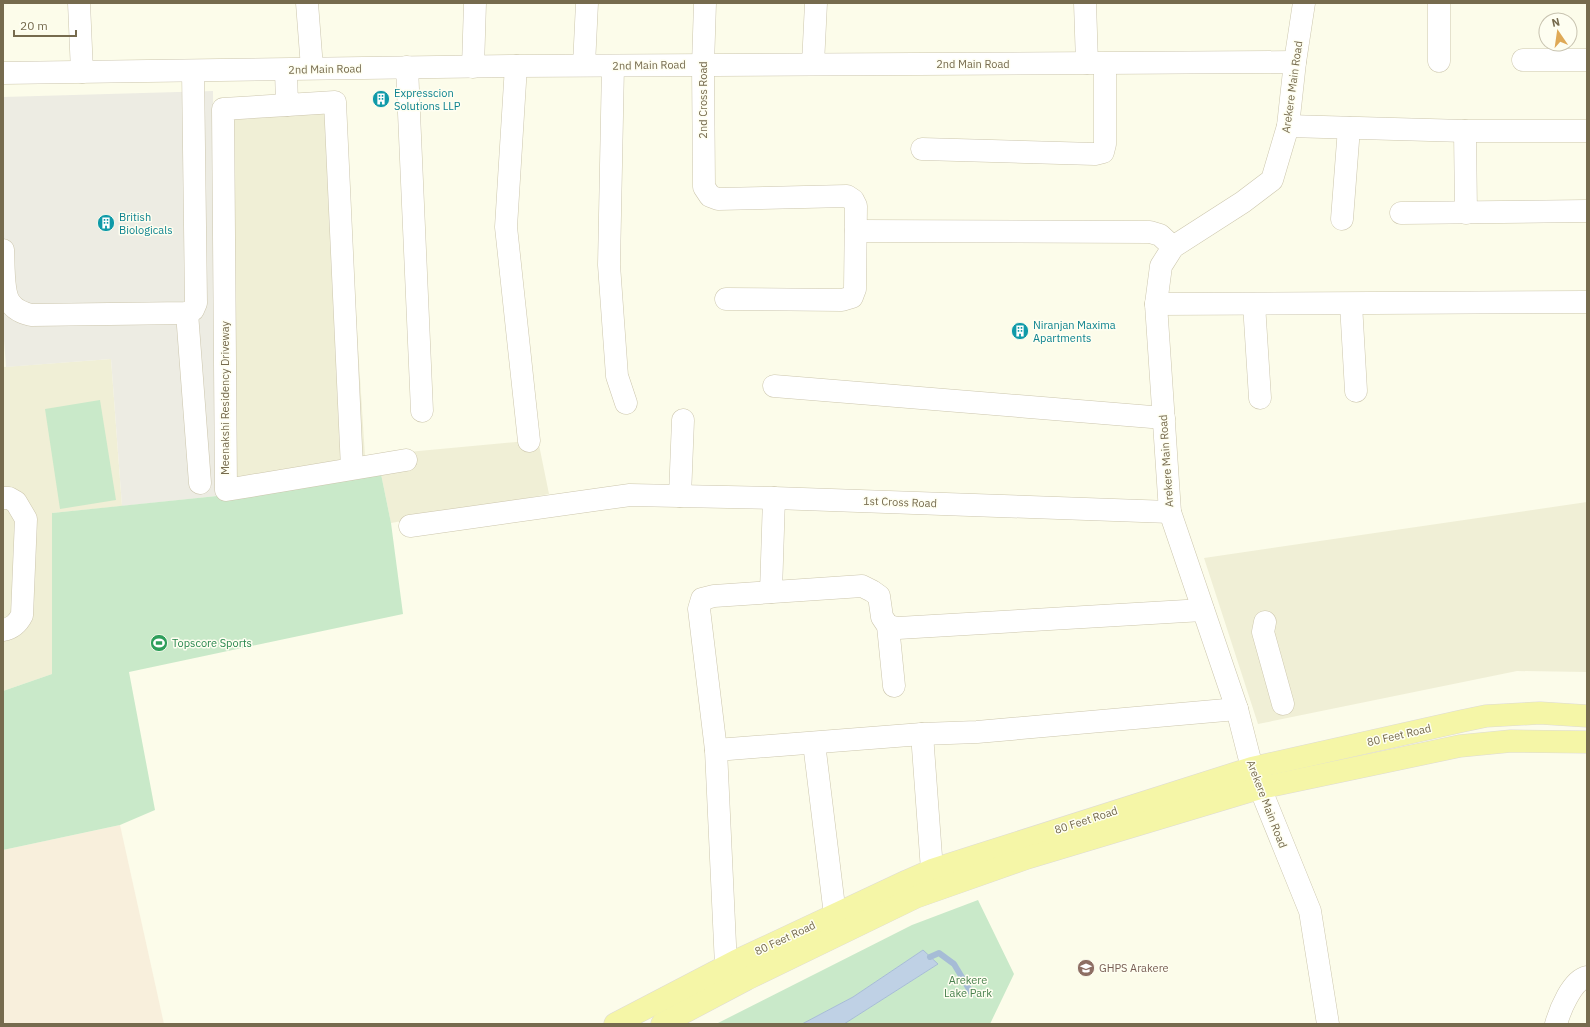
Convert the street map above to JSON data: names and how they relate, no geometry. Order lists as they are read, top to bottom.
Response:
{
  "streets": {
    "main road": ["80 Feet Road"],
    "street": [
      "2nd Main Road",
      "Arekere Main Road",
      "2nd Cross Road",
      "Meenakshi Residency Driveway",
      "1st Cross Road"
    ]
  },
  "crossings": [
    ["2nd Main Road", "Arekere Main Road"],
    ["2nd Main Road", "2nd Cross Road"],
    ["Arekere Main Road", "1st Cross Road"],
    ["Arekere Main Road", "80 Feet Road"]
  ],
  "parks": ["Arekere Lake Park"],
  "places": {
    "building": ["Expresscion Solutions LLP", "British Biologicals", "Niranjan Maxima Apartments"],
    "sports": ["Topscore Sports"],
    "school or university": ["GHPS Arakere"]
  },
  "scale_bar": "20 m",
  "north": "top"
}
